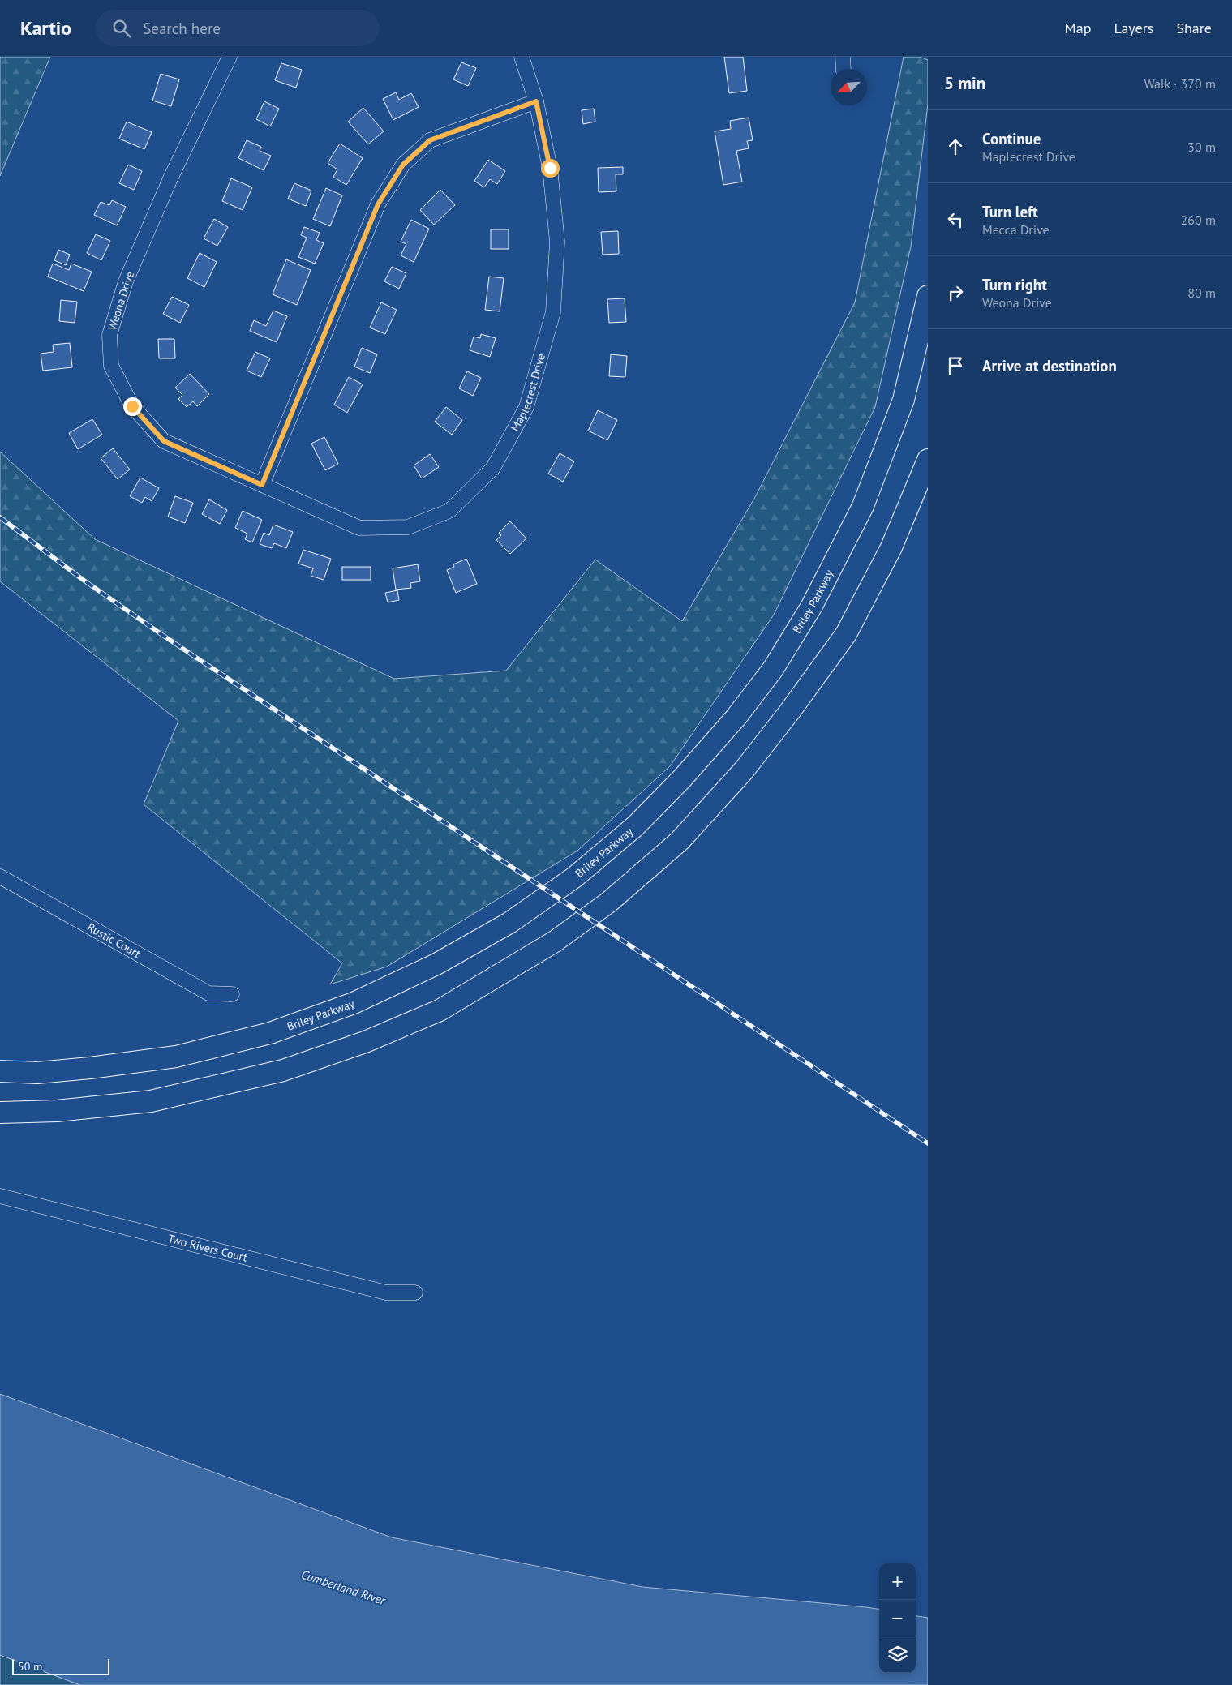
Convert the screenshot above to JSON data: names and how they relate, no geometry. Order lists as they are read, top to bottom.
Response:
{
  "streets": {
    "highway": ["Briley Parkway"],
    "street": [
      "Weona Drive",
      "Maplecrest Drive",
      "Rustic Court",
      "Two Rivers Court"
    ]
  },
  "crossings": [
    ["Weona Drive", "Maplecrest Drive"]
  ],
  "water": ["Cumberland River"],
  "scale_bar": "50 m",
  "north": "bottom left",
  "page": {
    "header": "Kartio",
    "search": "Search here",
    "nav": ["Map", "Layers", "Share"],
    "heading": ["5 min", "Walk · 370 m"],
    "list": [
      ["Continue", "Maplecrest Drive", "30 m"],
      ["Turn left", "Mecca Drive", "260 m"],
      ["Turn right", "Weona Drive", "80 m"],
      "Arrive at destination"
    ],
    "map_buttons": ["+", "−"],
    "scale": "50 m"
  }
}
